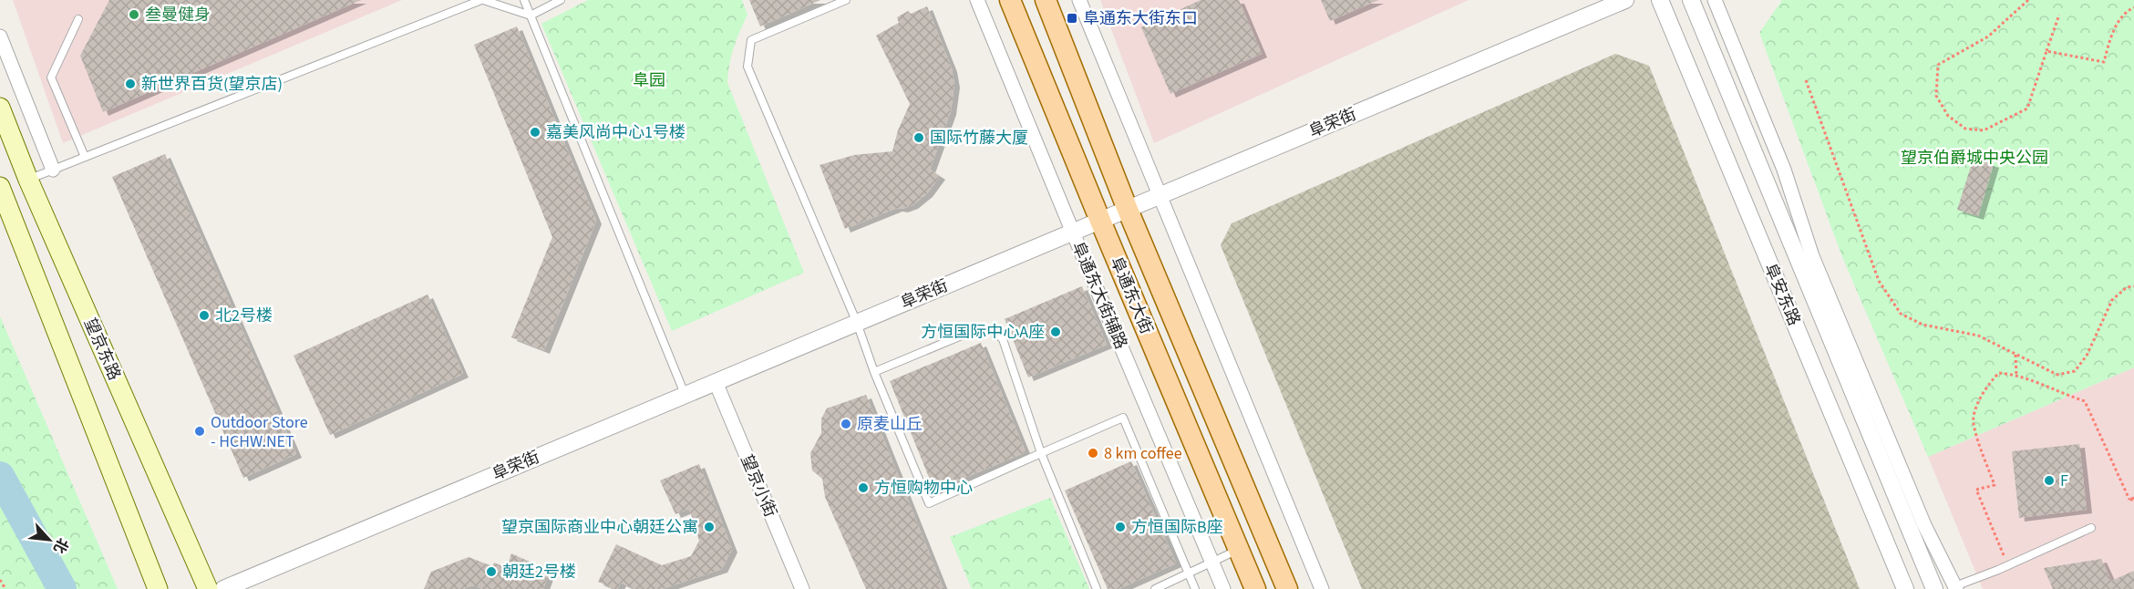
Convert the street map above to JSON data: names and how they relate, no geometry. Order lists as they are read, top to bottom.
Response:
{
  "streets": {
    "main road": ["阜通东大街", "望京东路"],
    "street": [
      "阜荣街",
      "阜安东路",
      "阜通东大街辅路",
      "望京小街"
    ]
  },
  "crossings": [
    ["阜荣街", "阜通东大街辅路"],
    ["阜荣街", "阜通东大街"],
    ["阜荣街", "望京小街"]
  ],
  "parks": ["阜园", "望京伯爵城中央公园"],
  "places": {
    "other": [
      "叁曼健身",
      "新世界百货(望京店)",
      "嘉美风尚中心1号楼",
      "国际竹藤大厦",
      "北2号楼",
      "方恒国际中心A座",
      "原麦山丘",
      "Outdoor Store - HCHW.NET",
      "8 km coffee",
      "F",
      "方恒购物中心",
      "望京国际商业中心朝廷公寓",
      "方恒国际B座",
      "朝廷2号楼"
    ],
    "transit": ["阜通东大街东口"]
  },
  "north": "bottom right"
}
